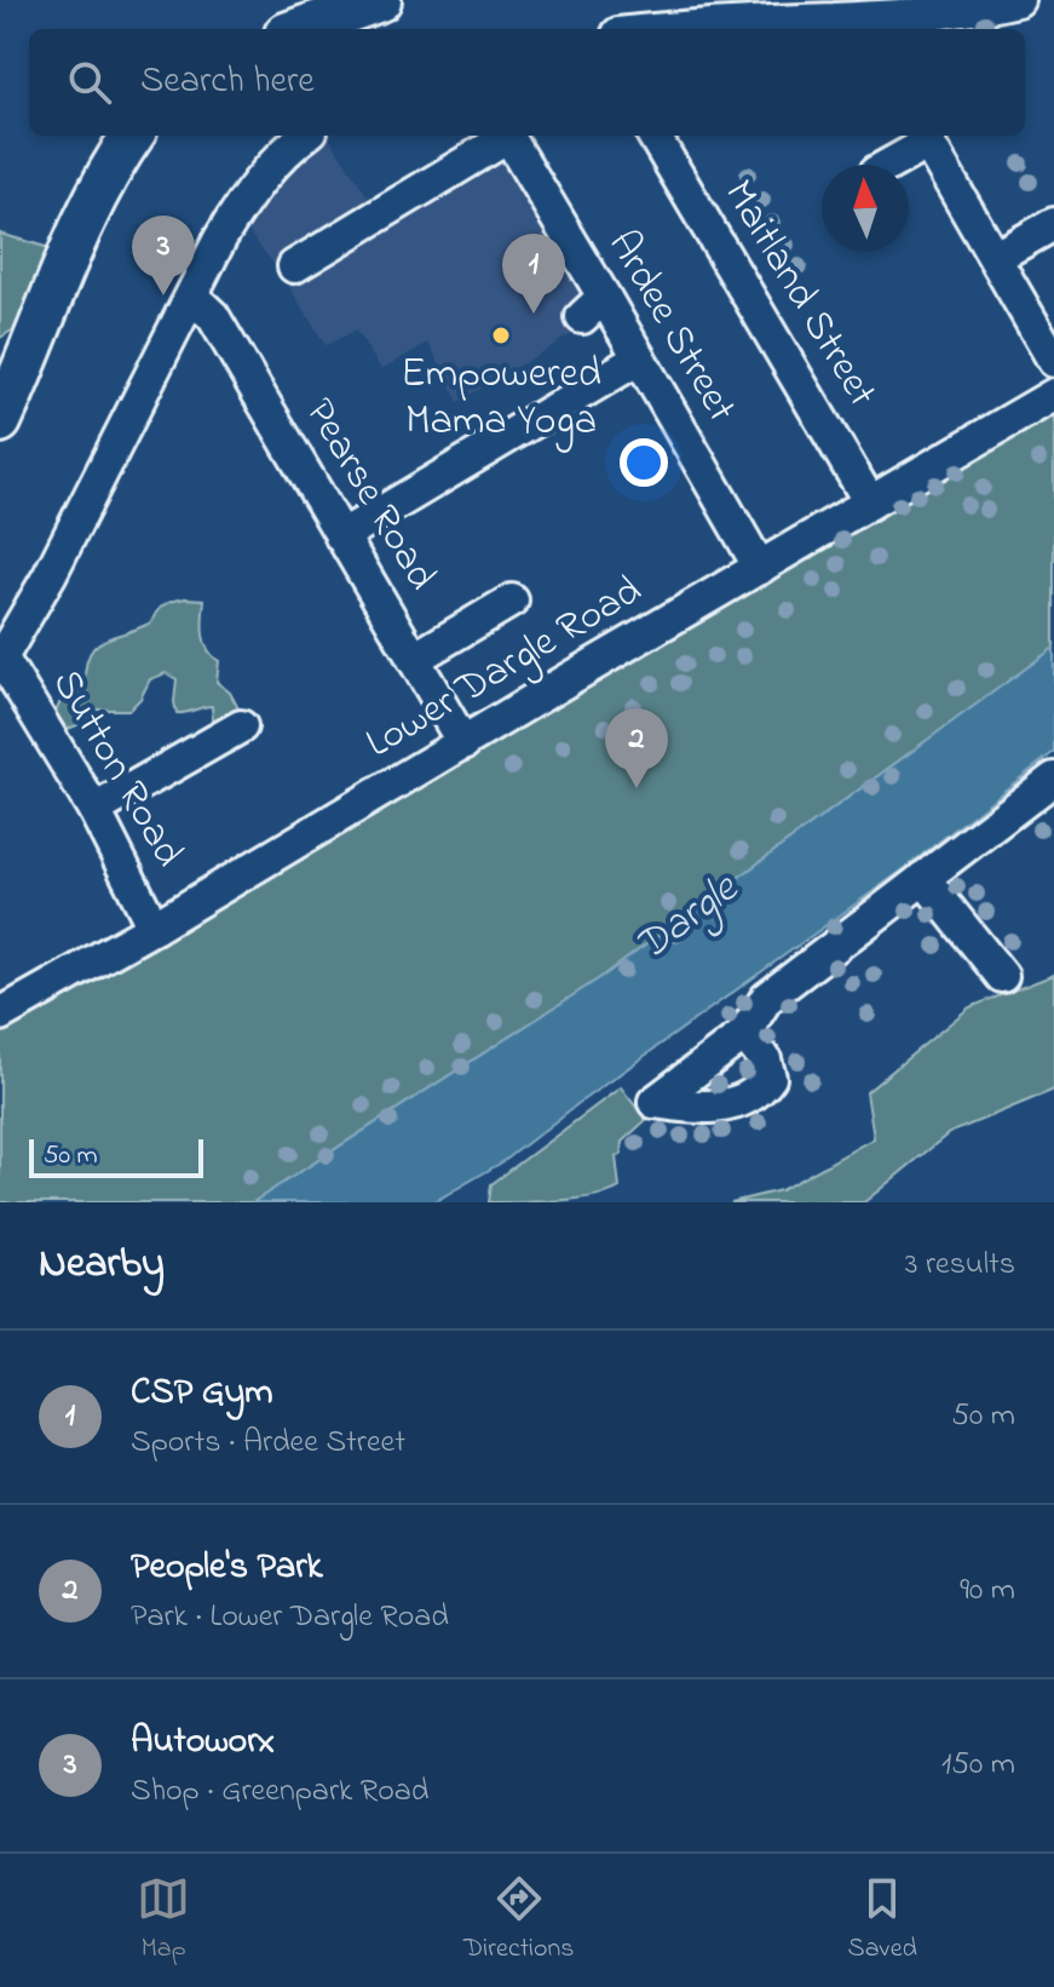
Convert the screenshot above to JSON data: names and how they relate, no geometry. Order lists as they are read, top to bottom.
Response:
{
  "streets": {
    "street": [
      "Maitland Street",
      "Ardee Street",
      "Pearse Road",
      "Lower Dargle Road",
      "Sutton Road"
    ]
  },
  "crossings": [
    ["Maitland Street", "Lower Dargle Road"],
    ["Ardee Street", "Lower Dargle Road"],
    ["Pearse Road", "Lower Dargle Road"],
    ["Lower Dargle Road", "Sutton Road"]
  ],
  "water": ["Dargle"],
  "places": ["Empowered Mama Yoga"],
  "scale_bar": "50 m",
  "north": "top",
  "page": {
    "search": "Search here",
    "pins": ["3", "1", "2"],
    "scale": "50 m",
    "heading": ["Nearby", "3 results"],
    "list": [
      {
        "mark": "1",
        "name": "CSP Gym",
        "note": "Sports · Ardee Street",
        "value": "50 m"
      },
      {
        "mark": "2",
        "name": "People's Park",
        "note": "Park · Lower Dargle Road",
        "value": "90 m"
      },
      {
        "mark": "3",
        "name": "Autoworx",
        "note": "Shop · Greenpark Road",
        "value": "150 m"
      }
    ],
    "nav": ["Map", "Directions", "Saved"]
  }
}
